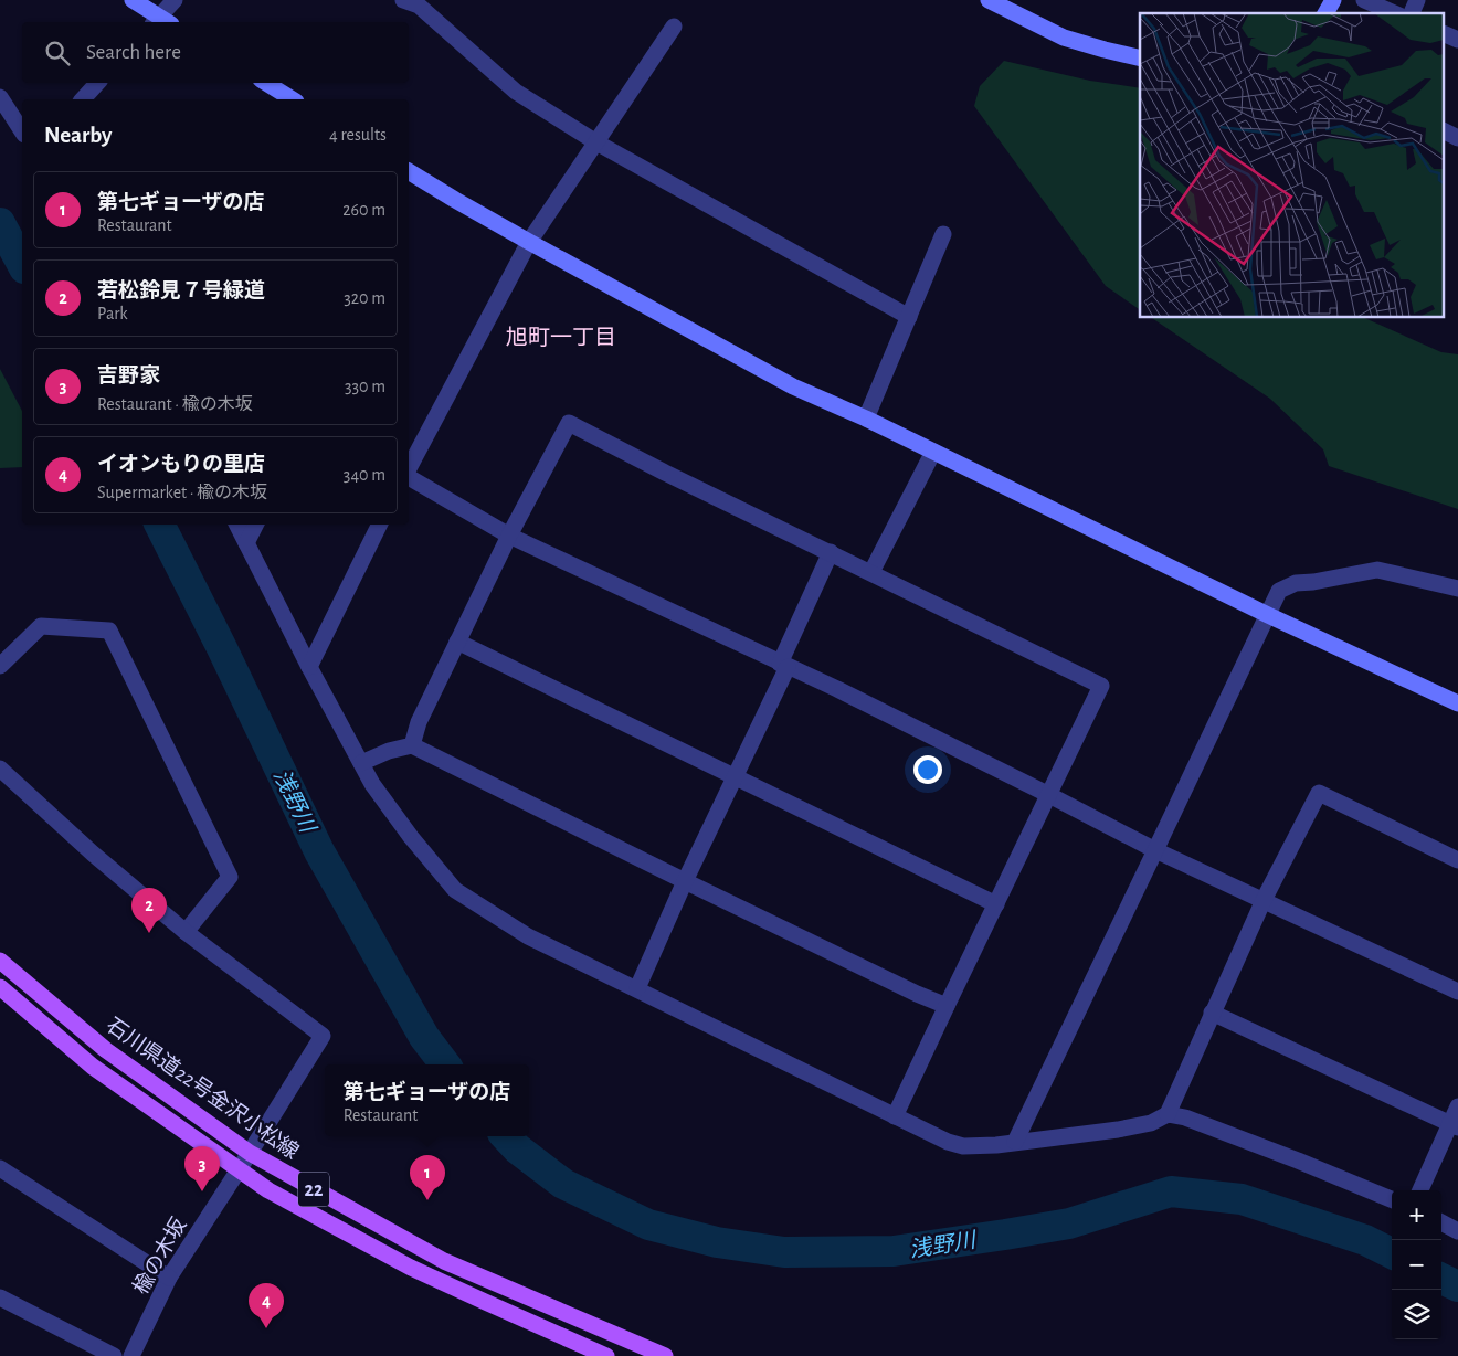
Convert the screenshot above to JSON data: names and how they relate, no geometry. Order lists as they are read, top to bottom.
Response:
{
  "streets": {
    "main road": ["石川県道22号金沢小松線", "22"],
    "street": ["楡の木坂"]
  },
  "crossings": [
    ["石川県道22号金沢小松線", "楡の木坂"],
    ["22", "楡の木坂"]
  ],
  "districts": ["旭町一丁目"],
  "water": ["浅野川"],
  "page": {
    "search": "Search here",
    "heading": ["Nearby", "4 results"],
    "list": [
      {
        "mark": "1",
        "name": "第七ギョーザの店",
        "note": "Restaurant",
        "value": "260 m"
      },
      {
        "mark": "2",
        "name": "若松鈴見７号緑道",
        "note": "Park",
        "value": "320 m"
      },
      {
        "mark": "3",
        "name": "吉野家",
        "note": "Restaurant · 楡の木坂",
        "value": "330 m"
      },
      {
        "mark": "4",
        "name": "イオンもりの里店",
        "note": "Supermarket · 楡の木坂",
        "value": "340 m"
      }
    ],
    "pins": [
      "2",
      "3",
      "1",
      "4"
    ],
    "popup": ["第七ギョーザの店", "Restaurant"],
    "map_buttons": ["+", "−"]
  }
}
